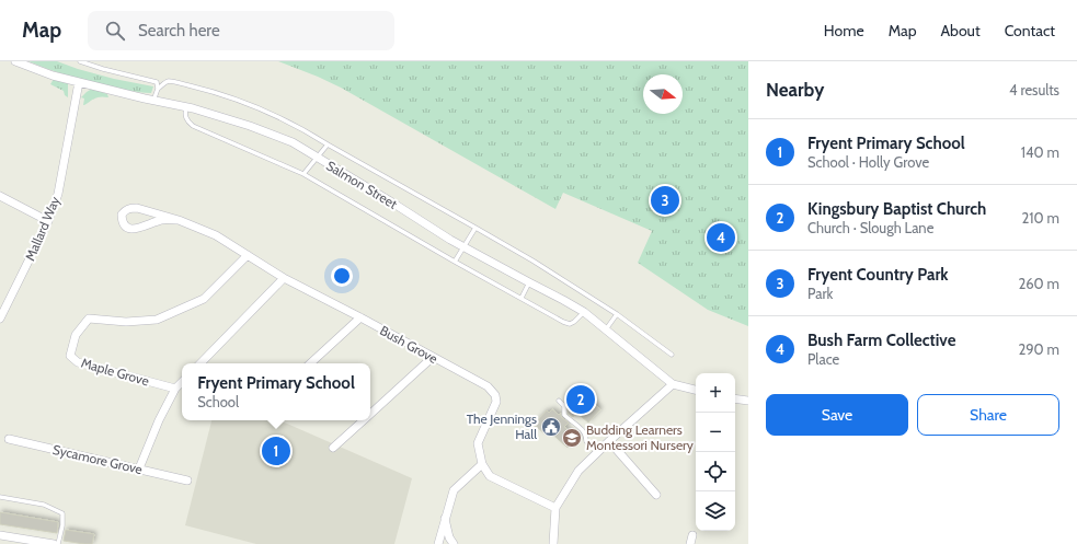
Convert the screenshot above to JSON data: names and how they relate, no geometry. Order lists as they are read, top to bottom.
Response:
{
  "streets": {
    "street": [
      "Salmon Street",
      "Mallard Way",
      "Bush Grove",
      "Maple Grove",
      "Sycamore Grove"
    ]
  },
  "crossings": [
    ["Salmon Street", "Mallard Way"],
    ["Bush Grove", "Maple Grove"]
  ],
  "places": {
    "public building": ["The Jennings Hall"],
    "school or university": ["Budding Learners Montessori Nursery"]
  },
  "north": "right",
  "page": {
    "header": "Map",
    "search": "Search here",
    "nav": [
      "Home",
      "Map",
      "About",
      "Contact"
    ],
    "heading": ["Nearby", "4 results"],
    "list": [
      {
        "mark": "1",
        "name": "Fryent Primary School",
        "note": "School · Holly Grove",
        "value": "140 m"
      },
      {
        "mark": "2",
        "name": "Kingsbury Baptist Church",
        "note": "Church · Slough Lane",
        "value": "210 m"
      },
      {
        "mark": "3",
        "name": "Fryent Country Park",
        "note": "Park",
        "value": "260 m"
      },
      {
        "mark": "4",
        "name": "Bush Farm Collective",
        "note": "Place",
        "value": "290 m"
      }
    ],
    "pins": [
      "3",
      "4",
      "2",
      "1"
    ],
    "popup": ["Fryent Primary School", "School"],
    "map_buttons": ["+", "−"],
    "buttons": ["Save", "Share"]
  }
}
